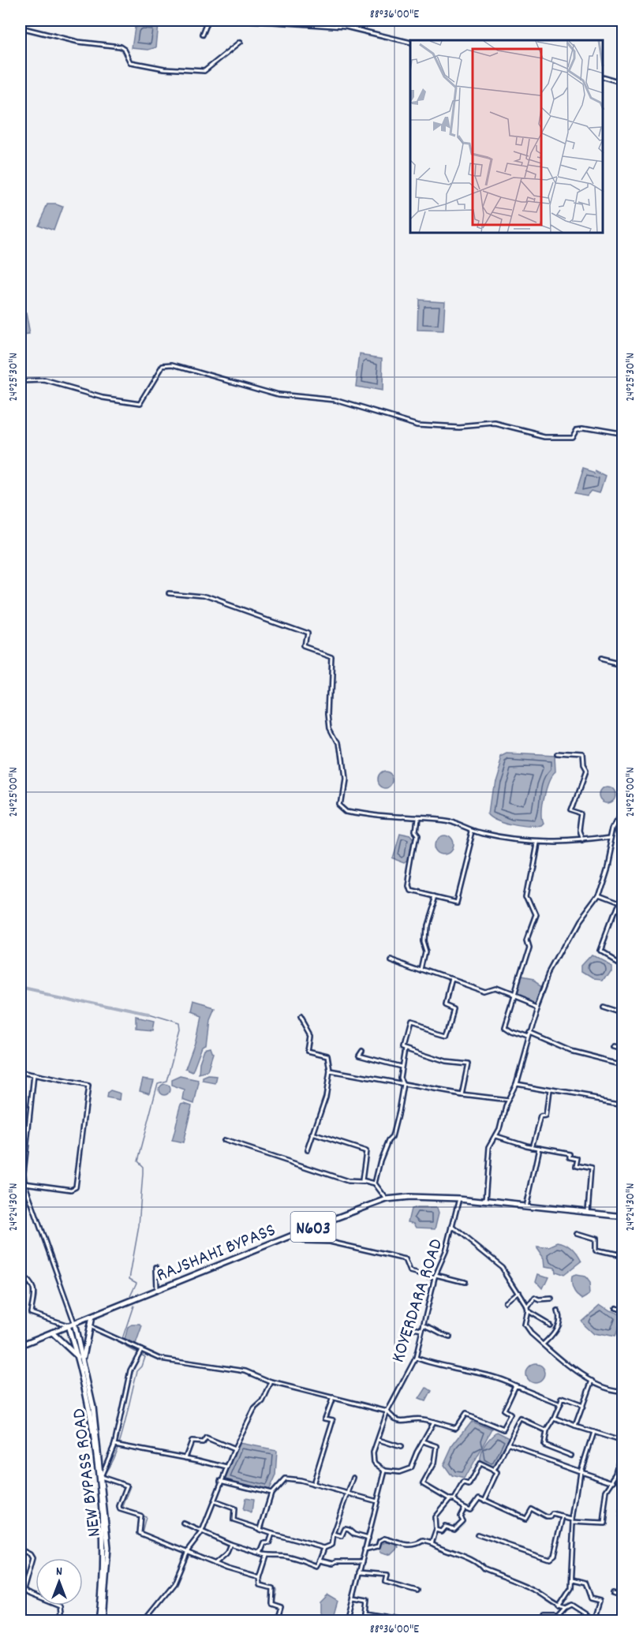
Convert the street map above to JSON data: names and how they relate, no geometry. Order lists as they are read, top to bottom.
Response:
{
  "streets": {
    "main road": ["N603", "RAJSHAHI BYPASS", "NEW BYPASS ROAD"],
    "street": ["KOYERDARA ROAD"]
  },
  "crossings": [
    ["RAJSHAHI BYPASS", "KOYERDARA ROAD"],
    ["RAJSHAHI BYPASS", "NEW BYPASS ROAD"]
  ],
  "north": "top",
  "coordinates": [
    "88°36'00\"E",
    "24°25'30\"N",
    "24°25'00\"N",
    "24°24'30\"N"
  ]
}
